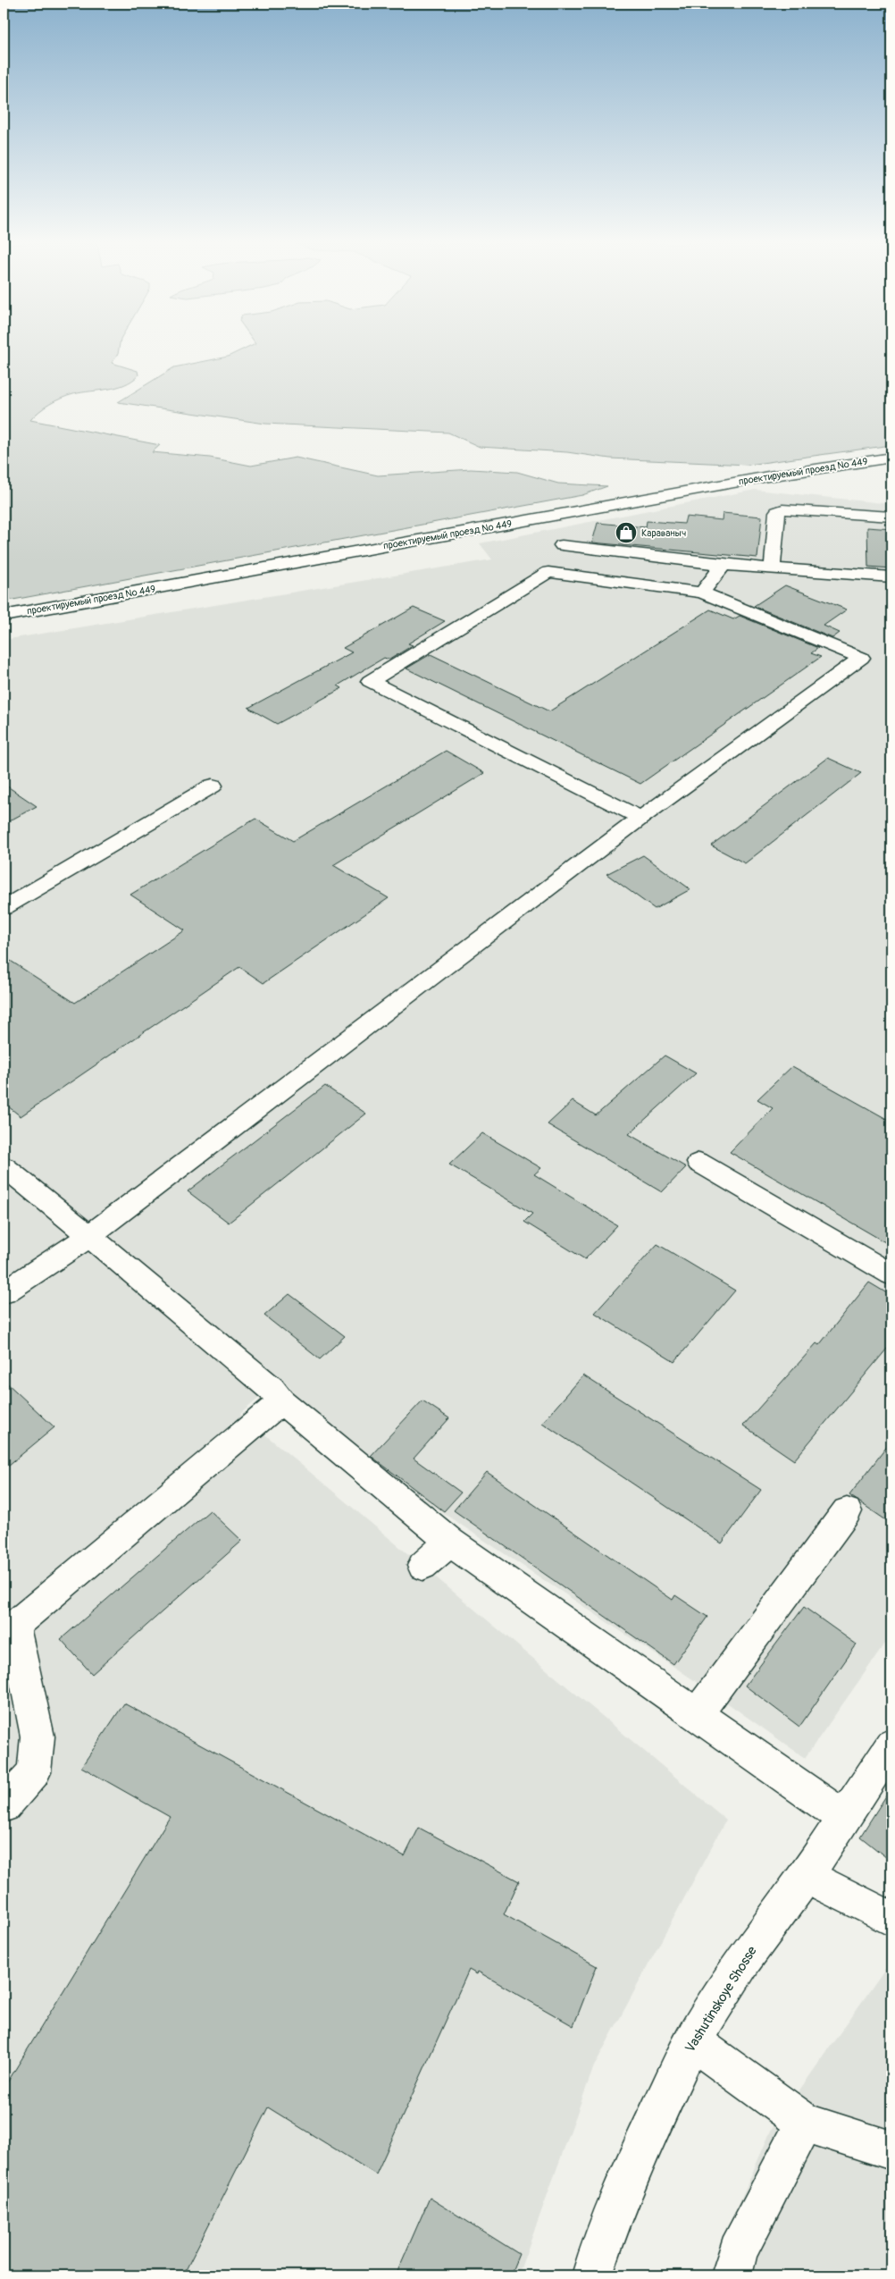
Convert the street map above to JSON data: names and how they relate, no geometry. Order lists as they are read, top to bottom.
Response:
{
  "streets": {
    "street": ["проектируемый проезд № 449", "Vashutinskoye Shosse"]
  },
  "places": {
    "shop": ["Караваныч"]
  }
}
